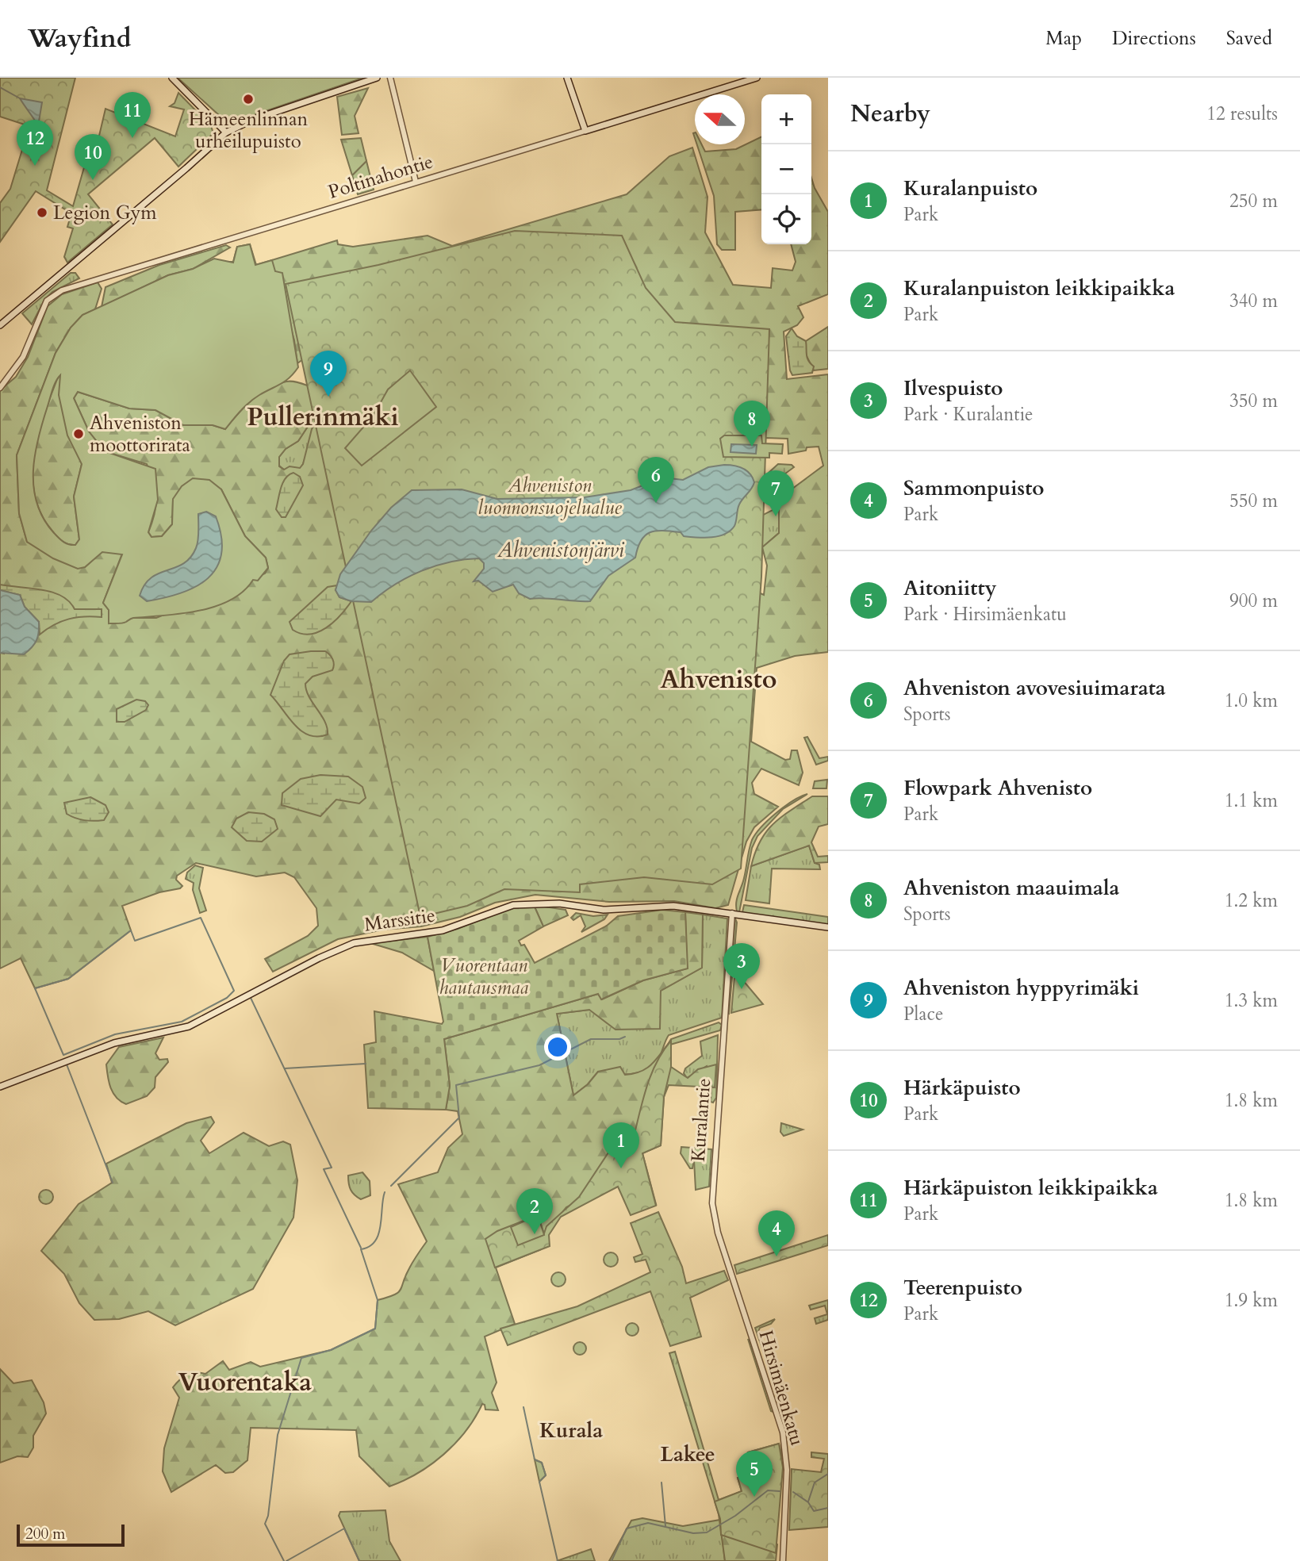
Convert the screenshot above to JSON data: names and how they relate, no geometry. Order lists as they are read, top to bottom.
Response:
{
  "streets": {
    "main road": ["Poltinahontie", "Marssitie"],
    "street": ["Kuralantie", "Hirsimäenkatu"]
  },
  "crossings": [
    ["Marssitie", "Kuralantie"],
    ["Kuralantie", "Hirsimäenkatu"]
  ],
  "districts": [
    "Pullerinmäki",
    "Ahvenisto",
    "Vuorentaka",
    "Kurala",
    "Lakee"
  ],
  "water": ["Ahvenistonjärvi"],
  "parks": ["Ahveniston luonnonsuojelualue", "Vuorentaan hautausmaa"],
  "places": ["Hämeenlinnan urheilupuisto", "Legion Gym", "Ahveniston moottorirata"],
  "scale_bar": "200 m",
  "north": "left",
  "page": {
    "header": "Wayfind",
    "nav": ["Map", "Directions", "Saved"],
    "heading": ["Nearby", "12 results"],
    "pins": [
      "11",
      "12",
      "10",
      "9",
      "8",
      "6",
      "7",
      "3",
      "1",
      "2",
      "4",
      "5"
    ],
    "map_buttons": ["+", "−"],
    "list": [
      {
        "mark": "1",
        "name": "Kuralanpuisto",
        "note": "Park",
        "value": "250 m"
      },
      {
        "mark": "2",
        "name": "Kuralanpuiston leikkipaikka",
        "note": "Park",
        "value": "340 m"
      },
      {
        "mark": "3",
        "name": "Ilvespuisto",
        "note": "Park · Kuralantie",
        "value": "350 m"
      },
      {
        "mark": "4",
        "name": "Sammonpuisto",
        "note": "Park",
        "value": "550 m"
      },
      {
        "mark": "5",
        "name": "Aitoniitty",
        "note": "Park · Hirsimäenkatu",
        "value": "900 m"
      },
      {
        "mark": "6",
        "name": "Ahveniston avovesiuimarata",
        "note": "Sports",
        "value": "1.0 km"
      },
      {
        "mark": "7",
        "name": "Flowpark Ahvenisto",
        "note": "Park",
        "value": "1.1 km"
      },
      {
        "mark": "8",
        "name": "Ahveniston maauimala",
        "note": "Sports",
        "value": "1.2 km"
      },
      {
        "mark": "9",
        "name": "Ahveniston hyppyrimäki",
        "note": "Place",
        "value": "1.3 km"
      },
      {
        "mark": "10",
        "name": "Härkäpuisto",
        "note": "Park",
        "value": "1.8 km"
      },
      {
        "mark": "11",
        "name": "Härkäpuiston leikkipaikka",
        "note": "Park",
        "value": "1.8 km"
      },
      {
        "mark": "12",
        "name": "Teerenpuisto",
        "note": "Park",
        "value": "1.9 km"
      }
    ],
    "scale": "200 m"
  }
}
